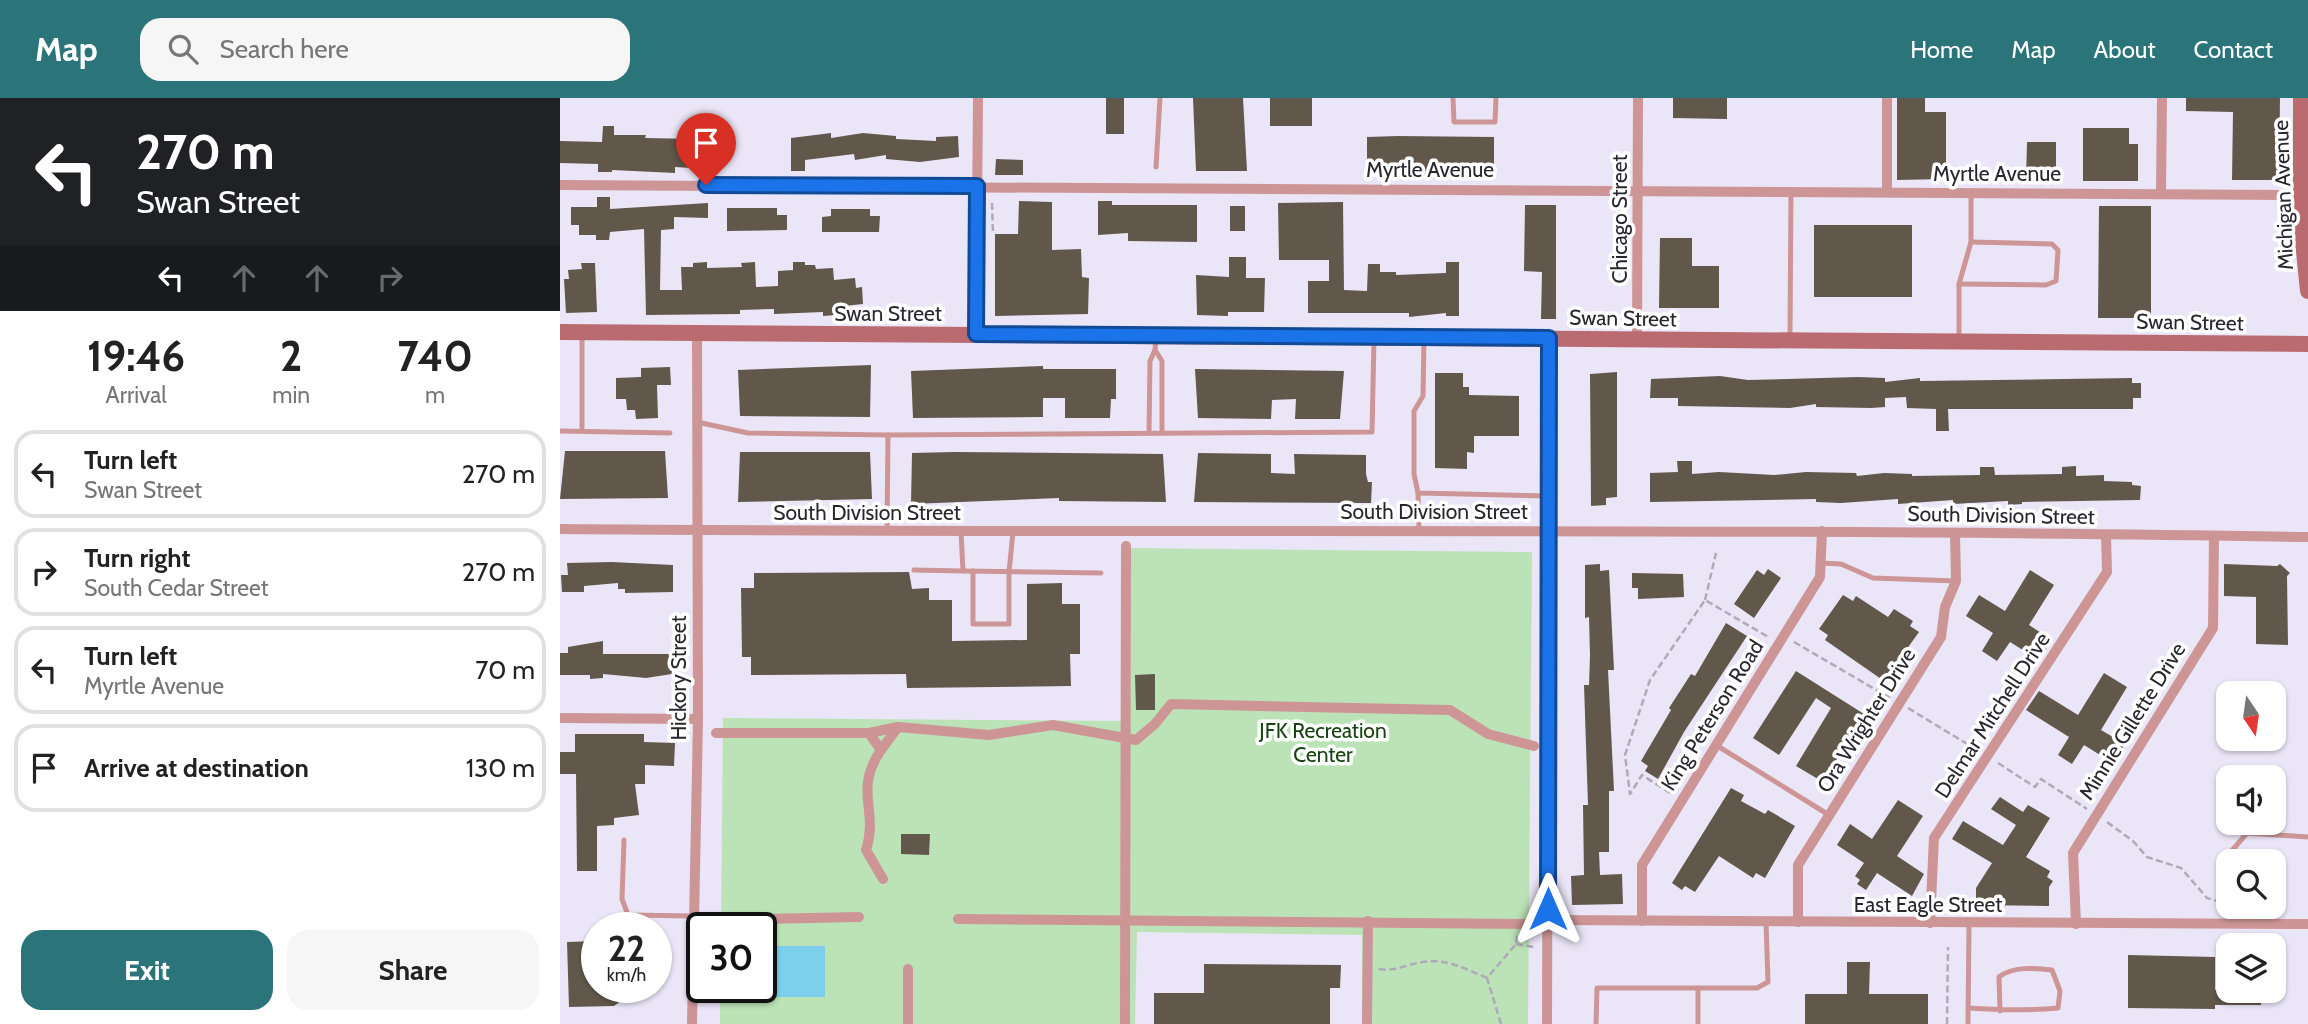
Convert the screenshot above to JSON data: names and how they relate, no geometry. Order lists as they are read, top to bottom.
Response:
{
  "streets": {
    "main road": ["Michigan Avenue", "Swan Street"],
    "street": [
      "Myrtle Avenue",
      "Chicago Street",
      "South Division Street",
      "Hickory Street",
      "King Peterson Road",
      "Delmar Mitchell Drive",
      "Ora Wrighter Drive",
      "Minnie Gillette Drive",
      "East Eagle Street"
    ]
  },
  "crossings": [
    ["Myrtle Avenue", "Michigan Avenue"],
    ["Myrtle Avenue", "Chicago Street"],
    ["Chicago Street", "Swan Street"],
    ["Swan Street", "Hickory Street"],
    ["South Division Street", "Hickory Street"],
    ["South Division Street", "King Peterson Road"],
    ["South Division Street", "Delmar Mitchell Drive"],
    ["South Division Street", "Ora Wrighter Drive"],
    ["South Division Street", "Minnie Gillette Drive"],
    ["King Peterson Road", "East Eagle Street"],
    ["Delmar Mitchell Drive", "East Eagle Street"],
    ["Ora Wrighter Drive", "East Eagle Street"],
    ["Minnie Gillette Drive", "East Eagle Street"]
  ],
  "parks": ["JFK Recreation Center"],
  "north": "bottom",
  "page": {
    "header": "Map",
    "search": "Search here",
    "nav": [
      "Home",
      "Map",
      "About",
      "Contact"
    ],
    "turn": ["270 m", "Swan Street"],
    "eta": [
      "19:46",
      "Arrival",
      "2",
      "min",
      "740",
      "m"
    ],
    "list": [
      {
        "name": "Turn left",
        "note": "Swan Street",
        "value": "270 m"
      },
      {
        "name": "Turn right",
        "note": "South Cedar Street",
        "value": "270 m"
      },
      {
        "name": "Turn left",
        "note": "Myrtle Avenue",
        "value": "70 m"
      },
      {
        "name": "Arrive at destination",
        "value": "130 m"
      }
    ],
    "speed": "22 km/h",
    "limit": "30",
    "buttons": ["Exit", "Share"]
  }
}
